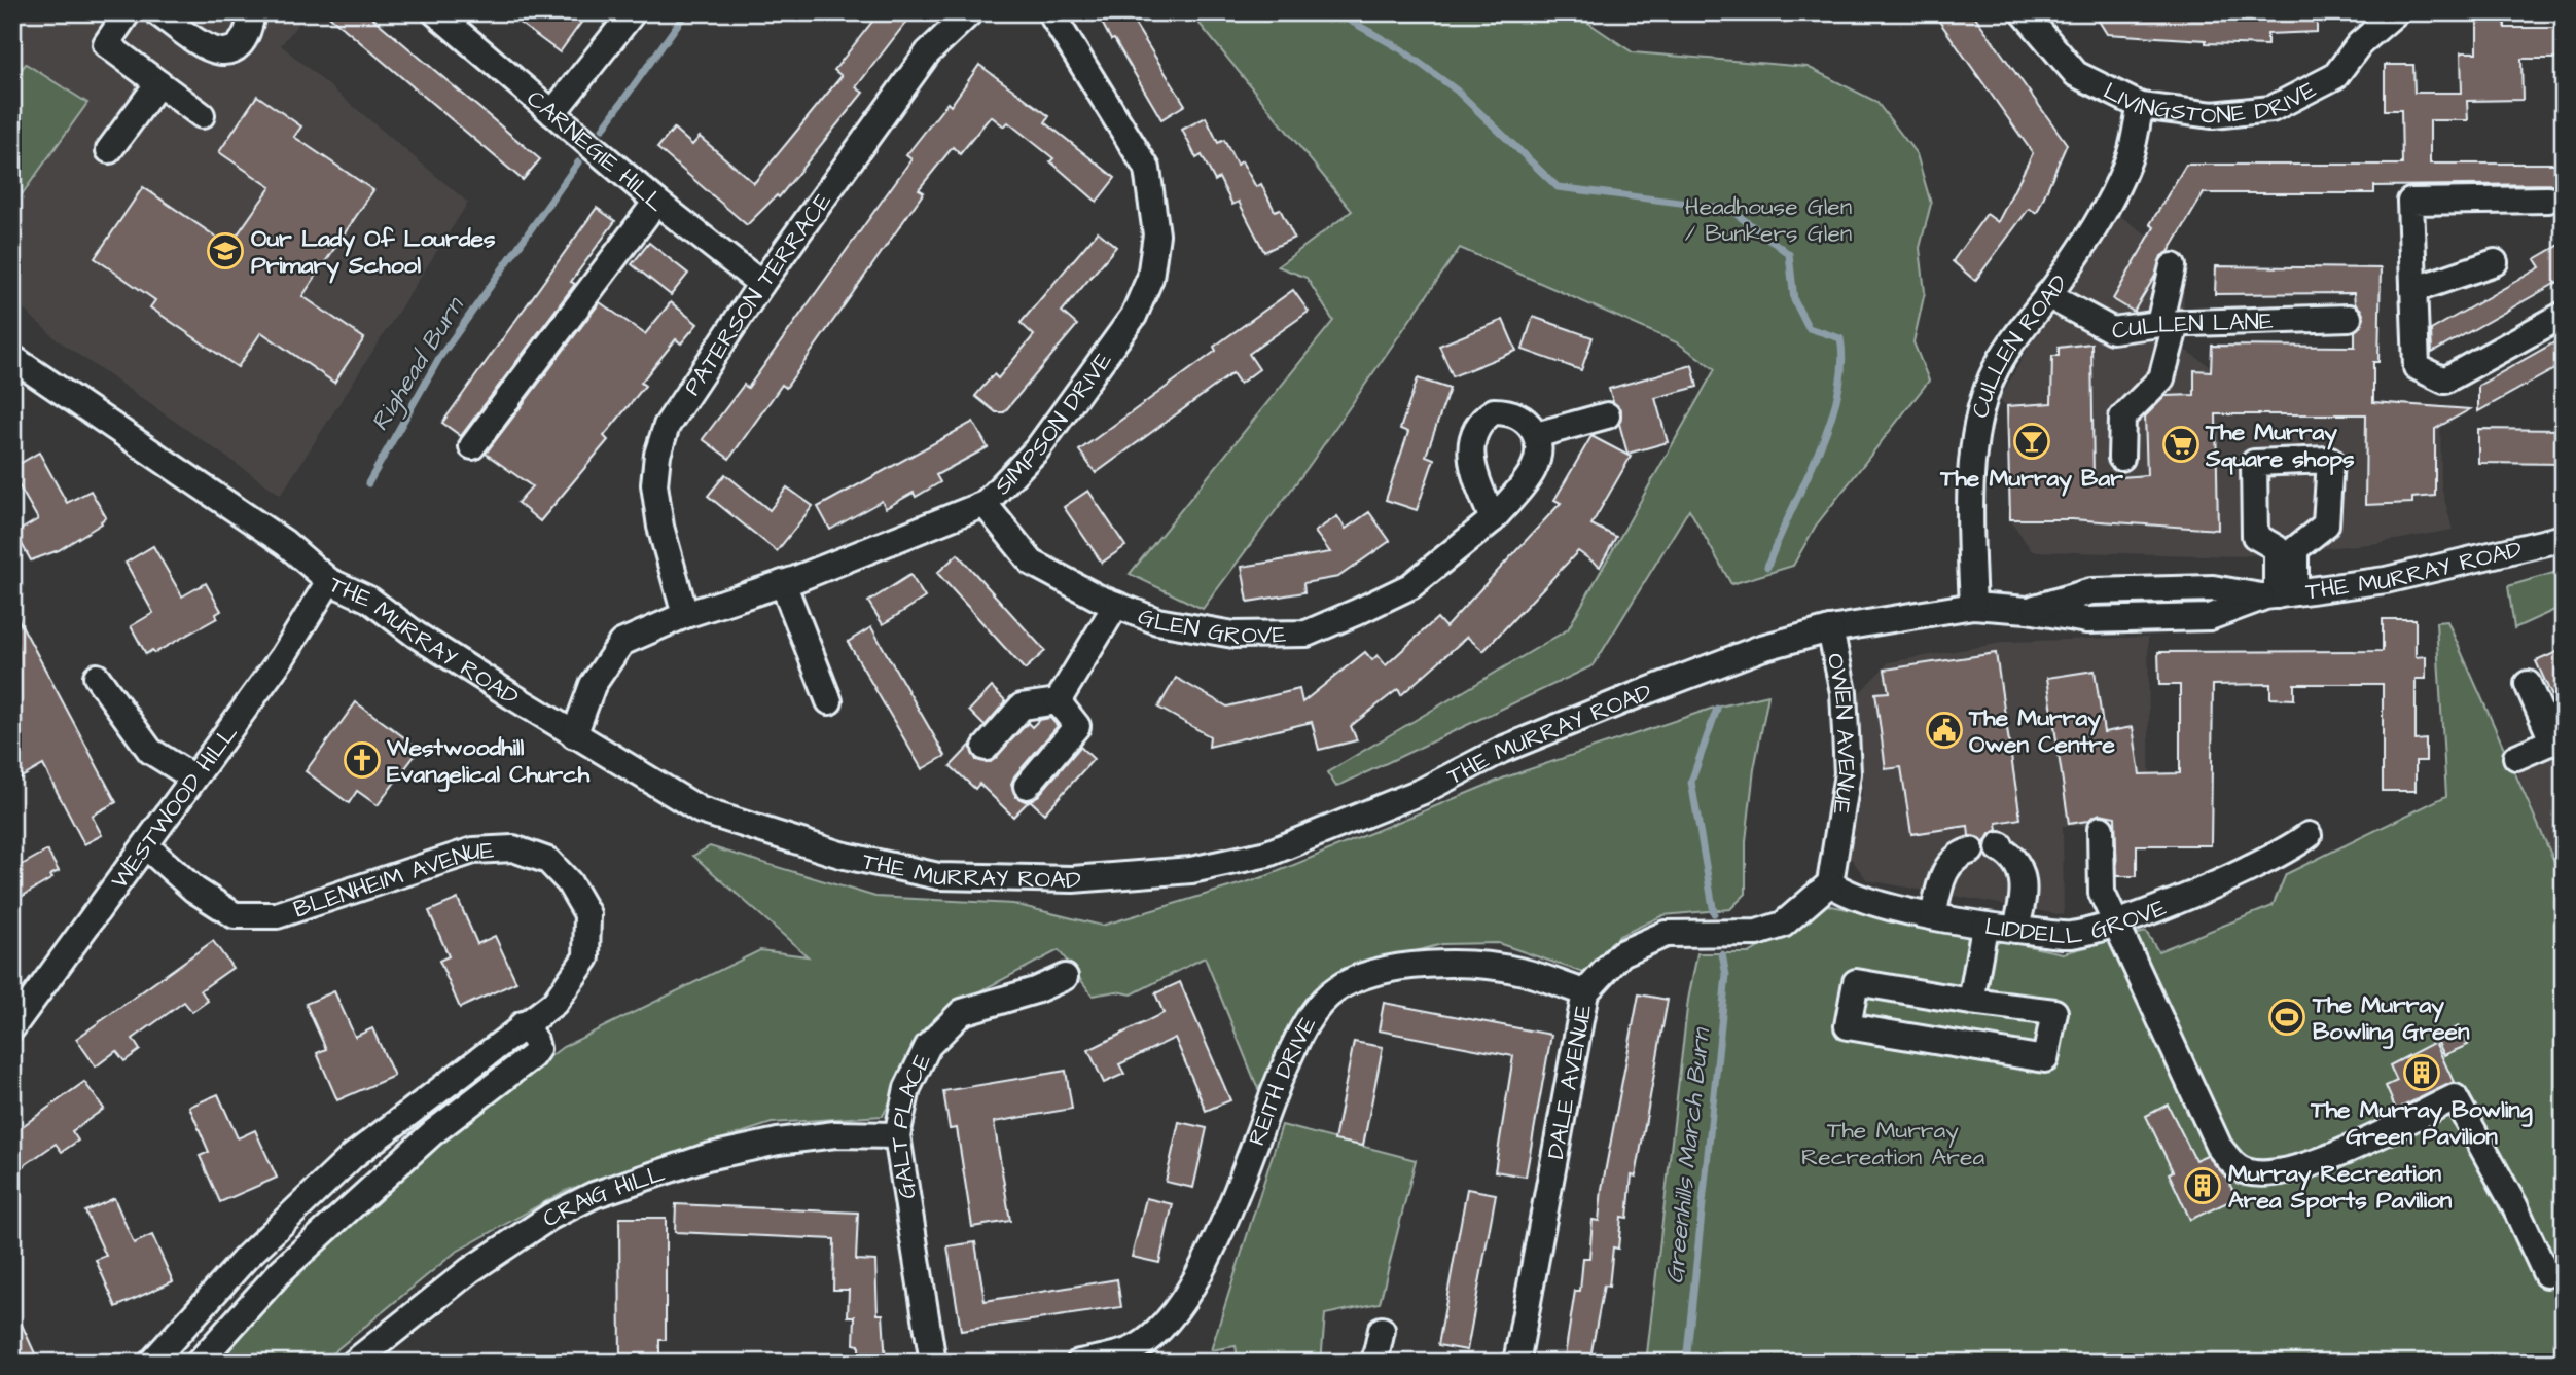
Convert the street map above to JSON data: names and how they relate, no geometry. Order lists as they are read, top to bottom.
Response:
{
  "streets": {
    "street": [
      "LIVINGSTONE DRIVE",
      "CARNEGIE HILL",
      "PATERSON TERRACE",
      "CULLEN LANE",
      "CULLEN ROAD",
      "SIMPSON DRIVE",
      "THE MURRAY ROAD",
      "GLEN GROVE",
      "OWEN AVENUE",
      "WESTWOOD HILL",
      "BLENHEIM AVENUE",
      "LIDDELL GROVE",
      "DALE AVENUE",
      "REITH DRIVE",
      "GALT PLACE",
      "CRAIG HILL"
    ]
  },
  "crossings": [
    ["LIVINGSTONE DRIVE", "CULLEN ROAD"],
    ["CARNEGIE HILL", "PATERSON TERRACE"],
    ["PATERSON TERRACE", "SIMPSON DRIVE"],
    ["CULLEN LANE", "CULLEN ROAD"],
    ["CULLEN ROAD", "THE MURRAY ROAD"],
    ["SIMPSON DRIVE", "THE MURRAY ROAD"],
    ["SIMPSON DRIVE", "GLEN GROVE"],
    ["THE MURRAY ROAD", "OWEN AVENUE"],
    ["THE MURRAY ROAD", "WESTWOOD HILL"],
    ["OWEN AVENUE", "LIDDELL GROVE"],
    ["OWEN AVENUE", "DALE AVENUE"],
    ["WESTWOOD HILL", "BLENHEIM AVENUE"],
    ["LIDDELL GROVE", "DALE AVENUE"],
    ["DALE AVENUE", "REITH DRIVE"],
    ["GALT PLACE", "CRAIG HILL"]
  ],
  "water": ["Righead Burn", "Greenhills March Burn"],
  "parks": ["Headhouse Glen / Bunkers Glen", "The Murray Recreation Area"],
  "places": {
    "school or university": ["Our Lady Of Lourdes Primary School"],
    "bar": ["The Murray Bar"],
    "supermarket": ["The Murray Square shops"],
    "public building": ["The Murray Owen Centre"],
    "church": ["Westwoodhill Evangelical Church"],
    "sports": ["The Murray Bowling Green"],
    "building": ["The Murray Bowling Green Pavilion", "Murray Recreation Area Sports Pavilion"]
  }
}
